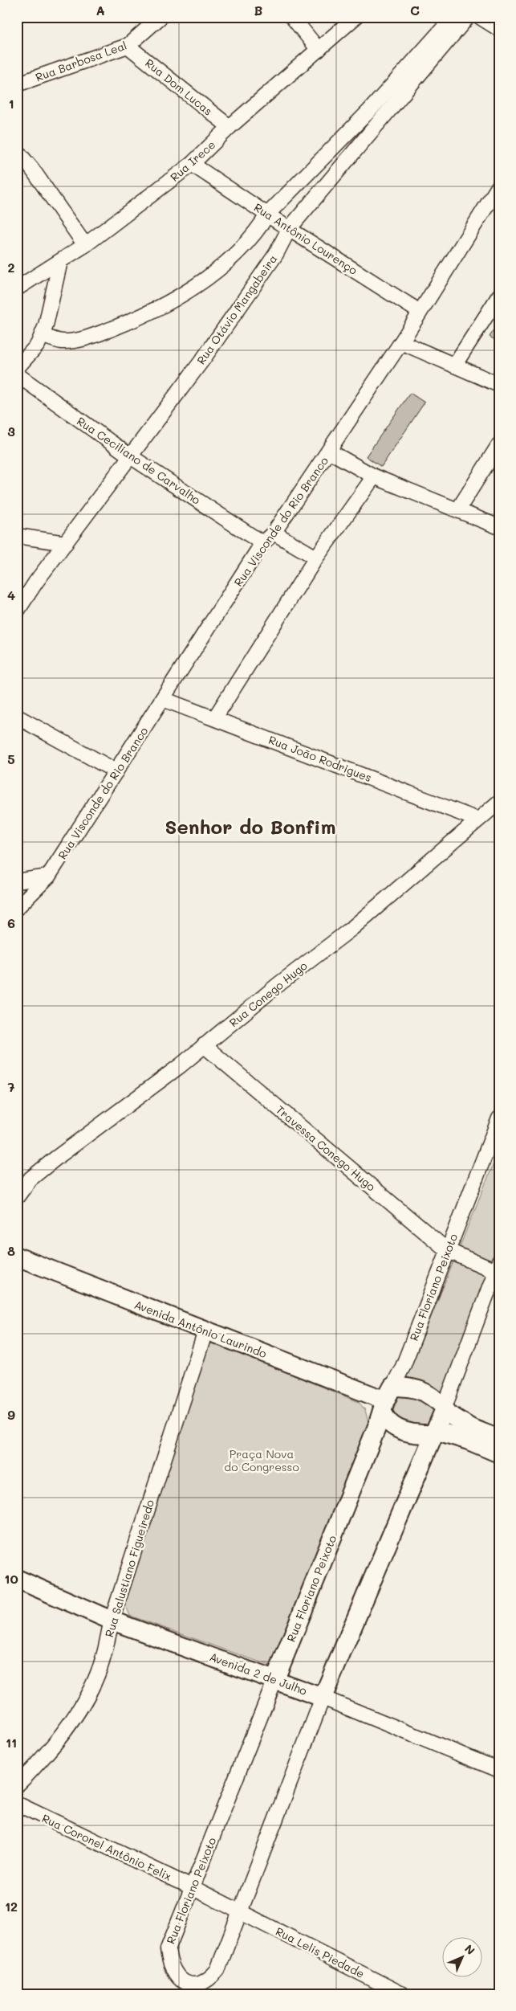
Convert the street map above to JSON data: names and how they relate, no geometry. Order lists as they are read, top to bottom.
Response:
{
  "streets": {
    "main road": ["Rua Floriano Peixoto", "Avenida Antônio Laurindo", "Avenida 2 de Julho"],
    "street": [
      "Rua Barbosa Leal",
      "Rua Dom Lucas",
      "Rua Irece",
      "Rua Antônio Lourenço",
      "Rua Otávio Mangabeira",
      "Rua Ceciliano de Carvalho",
      "Rua Visconde do Rio Branco",
      "Rua João Rodrigues",
      "Rua Conego Hugo",
      "Travessa Conego Hugo",
      "Rua Salustiano Figueiredo",
      "Rua Coronel Antônio Felix",
      "Rua Lelis Piedade"
    ]
  },
  "crossings": [
    ["Rua Barbosa Leal", "Rua Dom Lucas"],
    ["Rua Dom Lucas", "Rua Irece"],
    ["Rua Irece", "Rua Antônio Lourenço"],
    ["Rua Antônio Lourenço", "Rua Otávio Mangabeira"],
    ["Rua Antônio Lourenço", "Rua Visconde do Rio Branco"],
    ["Rua Otávio Mangabeira", "Rua Ceciliano de Carvalho"],
    ["Rua Ceciliano de Carvalho", "Rua Visconde do Rio Branco"],
    ["Rua Visconde do Rio Branco", "Rua João Rodrigues"],
    ["Rua João Rodrigues", "Rua Conego Hugo"],
    ["Rua Conego Hugo", "Travessa Conego Hugo"],
    ["Travessa Conego Hugo", "Rua Floriano Peixoto"],
    ["Rua Floriano Peixoto", "Avenida Antônio Laurindo"],
    ["Rua Floriano Peixoto", "Avenida 2 de Julho"],
    ["Rua Floriano Peixoto", "Rua Coronel Antônio Felix"],
    ["Rua Floriano Peixoto", "Rua Lelis Piedade"],
    ["Avenida Antônio Laurindo", "Rua Salustiano Figueiredo"],
    ["Rua Salustiano Figueiredo", "Avenida 2 de Julho"],
    ["Rua Coronel Antônio Felix", "Rua Lelis Piedade"]
  ],
  "districts": ["Senhor do Bonfim"],
  "parks": ["Praça Nova do Congresso"],
  "north": "top right",
  "grid": {
    "columns": ["A", "B", "C"],
    "rows": [
      "1",
      "2",
      "3",
      "4",
      "5",
      "6",
      "7",
      "8",
      "9",
      "10",
      "11",
      "12"
    ]
  }
}
